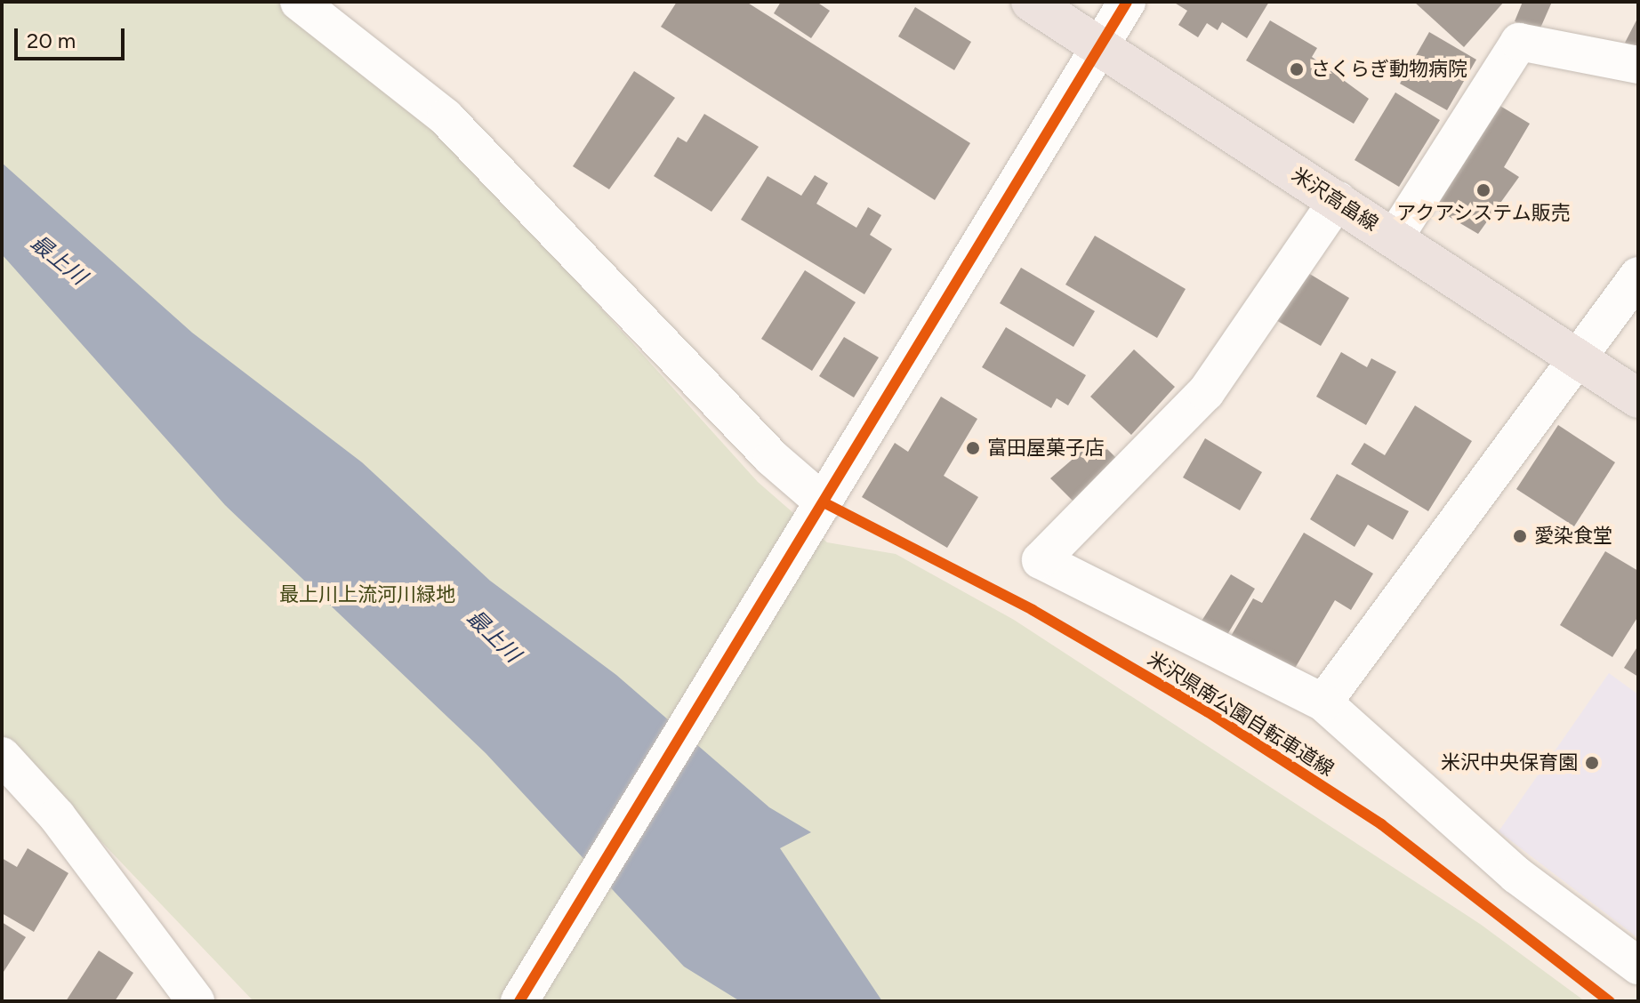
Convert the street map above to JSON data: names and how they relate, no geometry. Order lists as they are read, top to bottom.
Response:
{
  "streets": {
    "main road": ["米沢高畠線"],
    "cycle path": ["米沢県南公園自転車道線"]
  },
  "water": ["最上川"],
  "parks": ["最上川上流河川緑地"],
  "places": [
    "さくらぎ動物病院",
    "アクアシステム販売",
    "富田屋菓子店",
    "愛染食堂",
    "米沢中央保育園"
  ],
  "scale_bar": "20 m"
}
